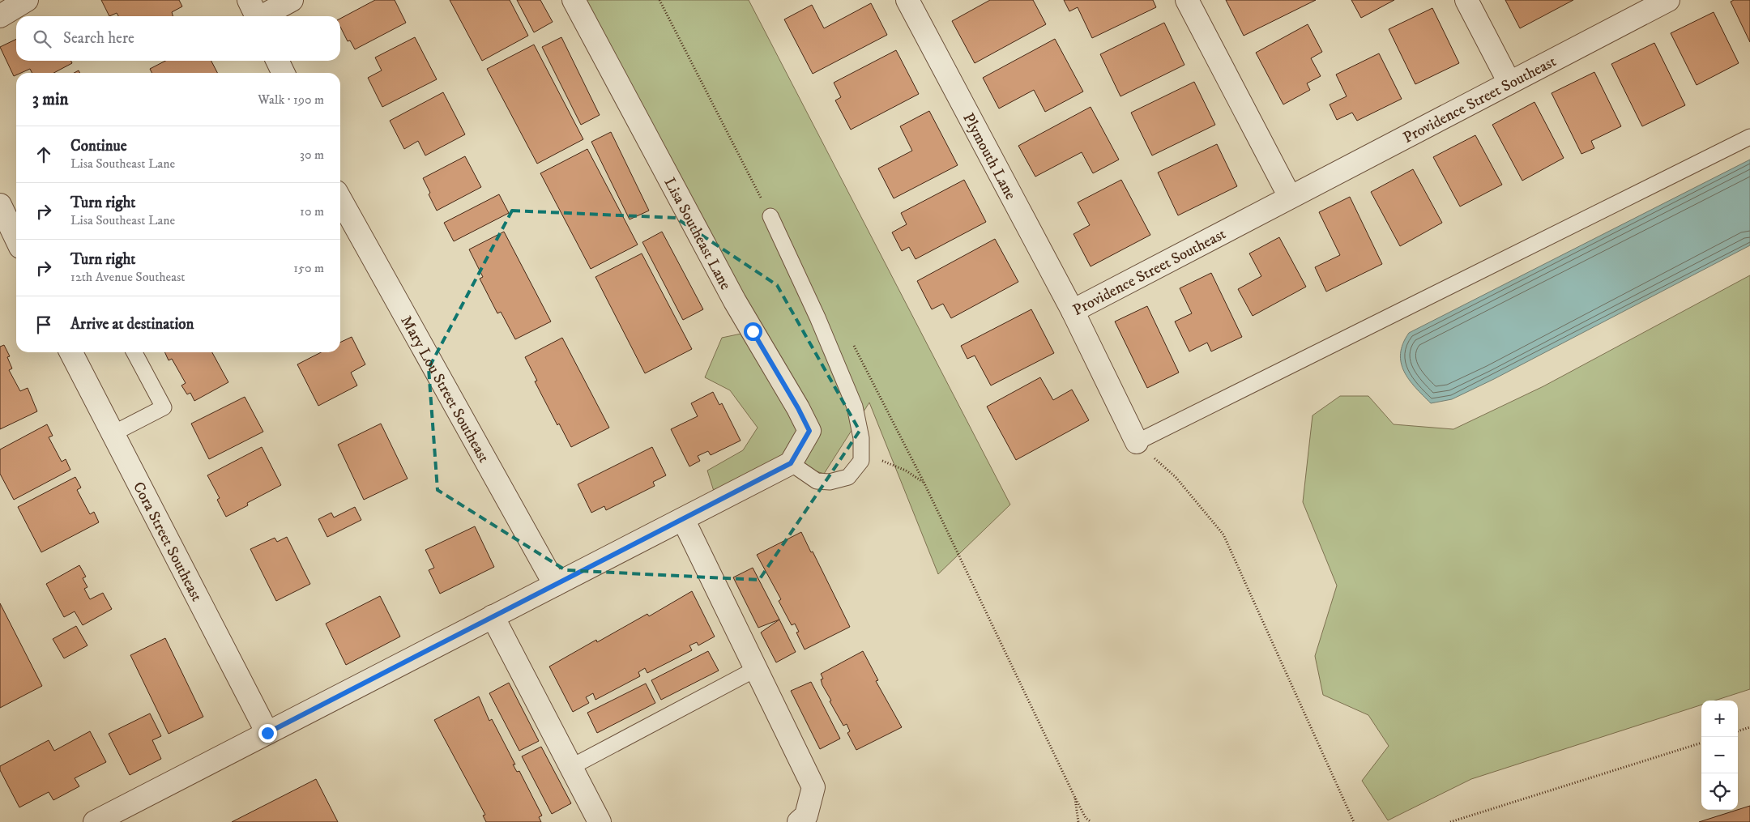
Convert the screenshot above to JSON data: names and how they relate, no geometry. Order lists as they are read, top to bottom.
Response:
{
  "streets": {
    "street": [
      "Providence Street Southeast",
      "Plymouth Lane",
      "Lisa Southeast Lane",
      "Mary Lou Street Southeast",
      "Cora Street Southeast"
    ]
  },
  "crossings": [
    ["Providence Street Southeast", "Plymouth Lane"]
  ],
  "page": {
    "search": "Search here",
    "heading": ["3 min", "Walk · 190 m"],
    "list": [
      ["Continue", "Lisa Southeast Lane", "30 m"],
      ["Turn right", "Lisa Southeast Lane", "10 m"],
      ["Turn right", "12th Avenue Southeast", "150 m"],
      "Arrive at destination"
    ],
    "map_buttons": ["+", "−"]
  }
}
